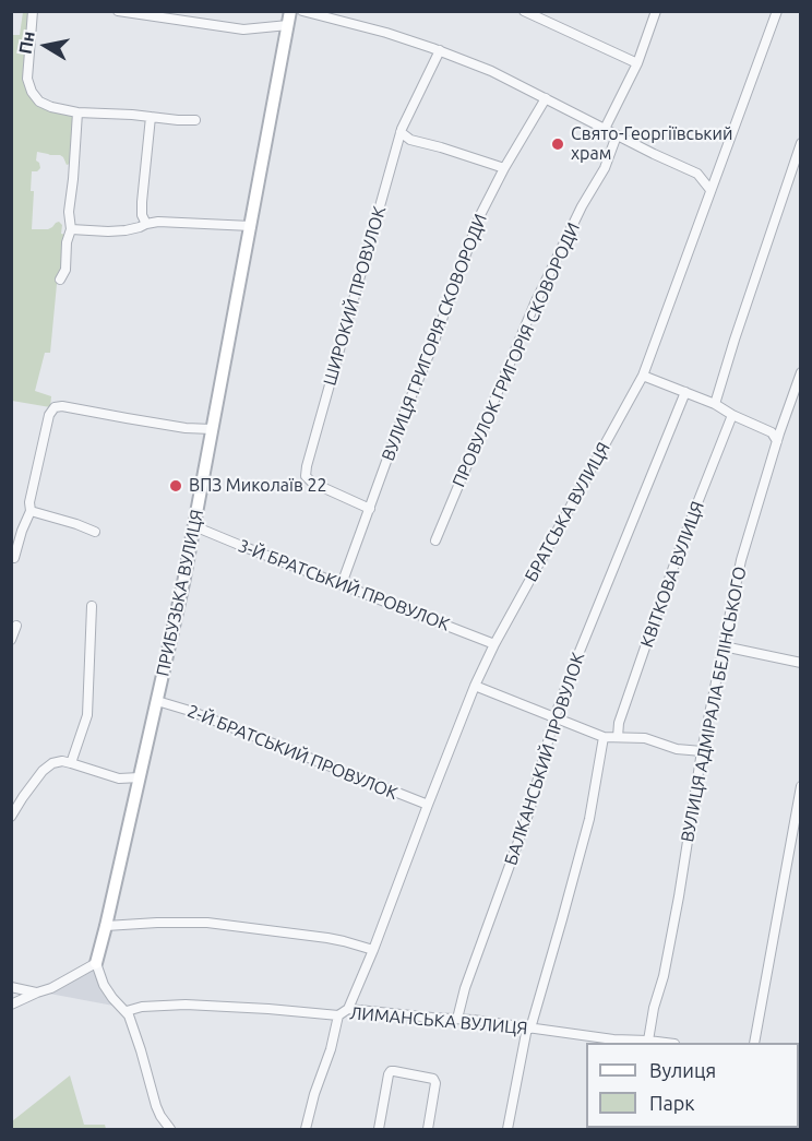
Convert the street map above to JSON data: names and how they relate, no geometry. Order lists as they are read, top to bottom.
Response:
{
  "streets": {
    "street": [
      "ШИРОКИЙ ПРОВУЛОК",
      "ВУЛИЦЯ ГРИГОРІЯ СКОВОРОДИ",
      "ПРОВУЛОК ГРИГОРІЯ СКОВОРОДИ",
      "БРАТСЬКА ВУЛИЦЯ",
      "КВІТКОВА ВУЛИЦЯ",
      "3-Й БРАТСЬКИЙ ПРОВУЛОК",
      "ПРИБУЗЬКА ВУЛИЦЯ",
      "ВУЛИЦЯ АДМІРАЛА БЕЛІНСЬКОГО",
      "2-Й БРАТСЬКИЙ ПРОВУЛОК",
      "БАЛКАНСЬКИЙ ПРОВУЛОК",
      "ЛИМАНСЬКА ВУЛИЦЯ"
    ]
  },
  "crossings": [
    ["ШИРОКИЙ ПРОВУЛОК", "ВУЛИЦЯ ГРИГОРІЯ СКОВОРОДИ"],
    ["ВУЛИЦЯ ГРИГОРІЯ СКОВОРОДИ", "3-Й БРАТСЬКИЙ ПРОВУЛОК"],
    ["БРАТСЬКА ВУЛИЦЯ", "3-Й БРАТСЬКИЙ ПРОВУЛОК"],
    ["БРАТСЬКА ВУЛИЦЯ", "2-Й БРАТСЬКИЙ ПРОВУЛОК"],
    ["БРАТСЬКА ВУЛИЦЯ", "ЛИМАНСЬКА ВУЛИЦЯ"],
    ["3-Й БРАТСЬКИЙ ПРОВУЛОК", "ПРИБУЗЬКА ВУЛИЦЯ"],
    ["ПРИБУЗЬКА ВУЛИЦЯ", "2-Й БРАТСЬКИЙ ПРОВУЛОК"],
    ["ВУЛИЦЯ АДМІРАЛА БЕЛІНСЬКОГО", "ЛИМАНСЬКА ВУЛИЦЯ"],
    ["БАЛКАНСЬКИЙ ПРОВУЛОК", "ЛИМАНСЬКА ВУЛИЦЯ"]
  ],
  "places": ["Свято-Георгіївський храм", "ВПЗ Миколаїв 22"],
  "legend": ["Вулиця", "Парк"],
  "north": "left"
}
